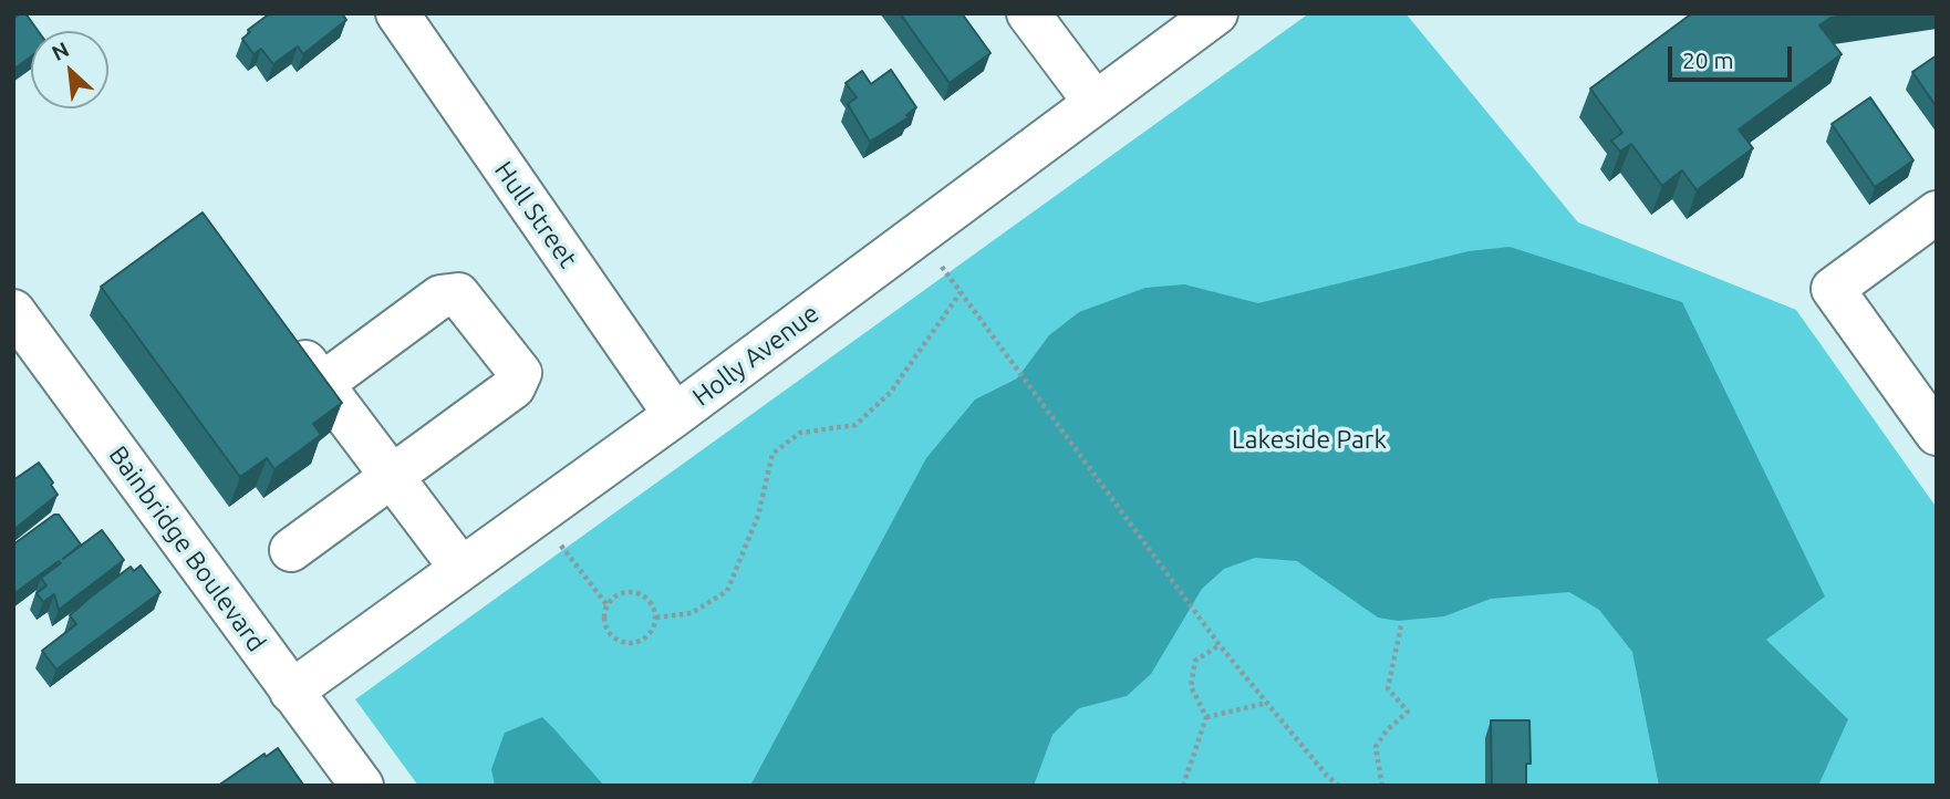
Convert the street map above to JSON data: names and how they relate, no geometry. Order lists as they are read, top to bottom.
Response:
{
  "streets": {
    "street": ["Hull Street", "Holly Avenue", "Bainbridge Boulevard"]
  },
  "crossings": [
    ["Hull Street", "Holly Avenue"],
    ["Holly Avenue", "Bainbridge Boulevard"]
  ],
  "parks": ["Lakeside Park"],
  "scale_bar": "20 m",
  "north": "top left"
}
